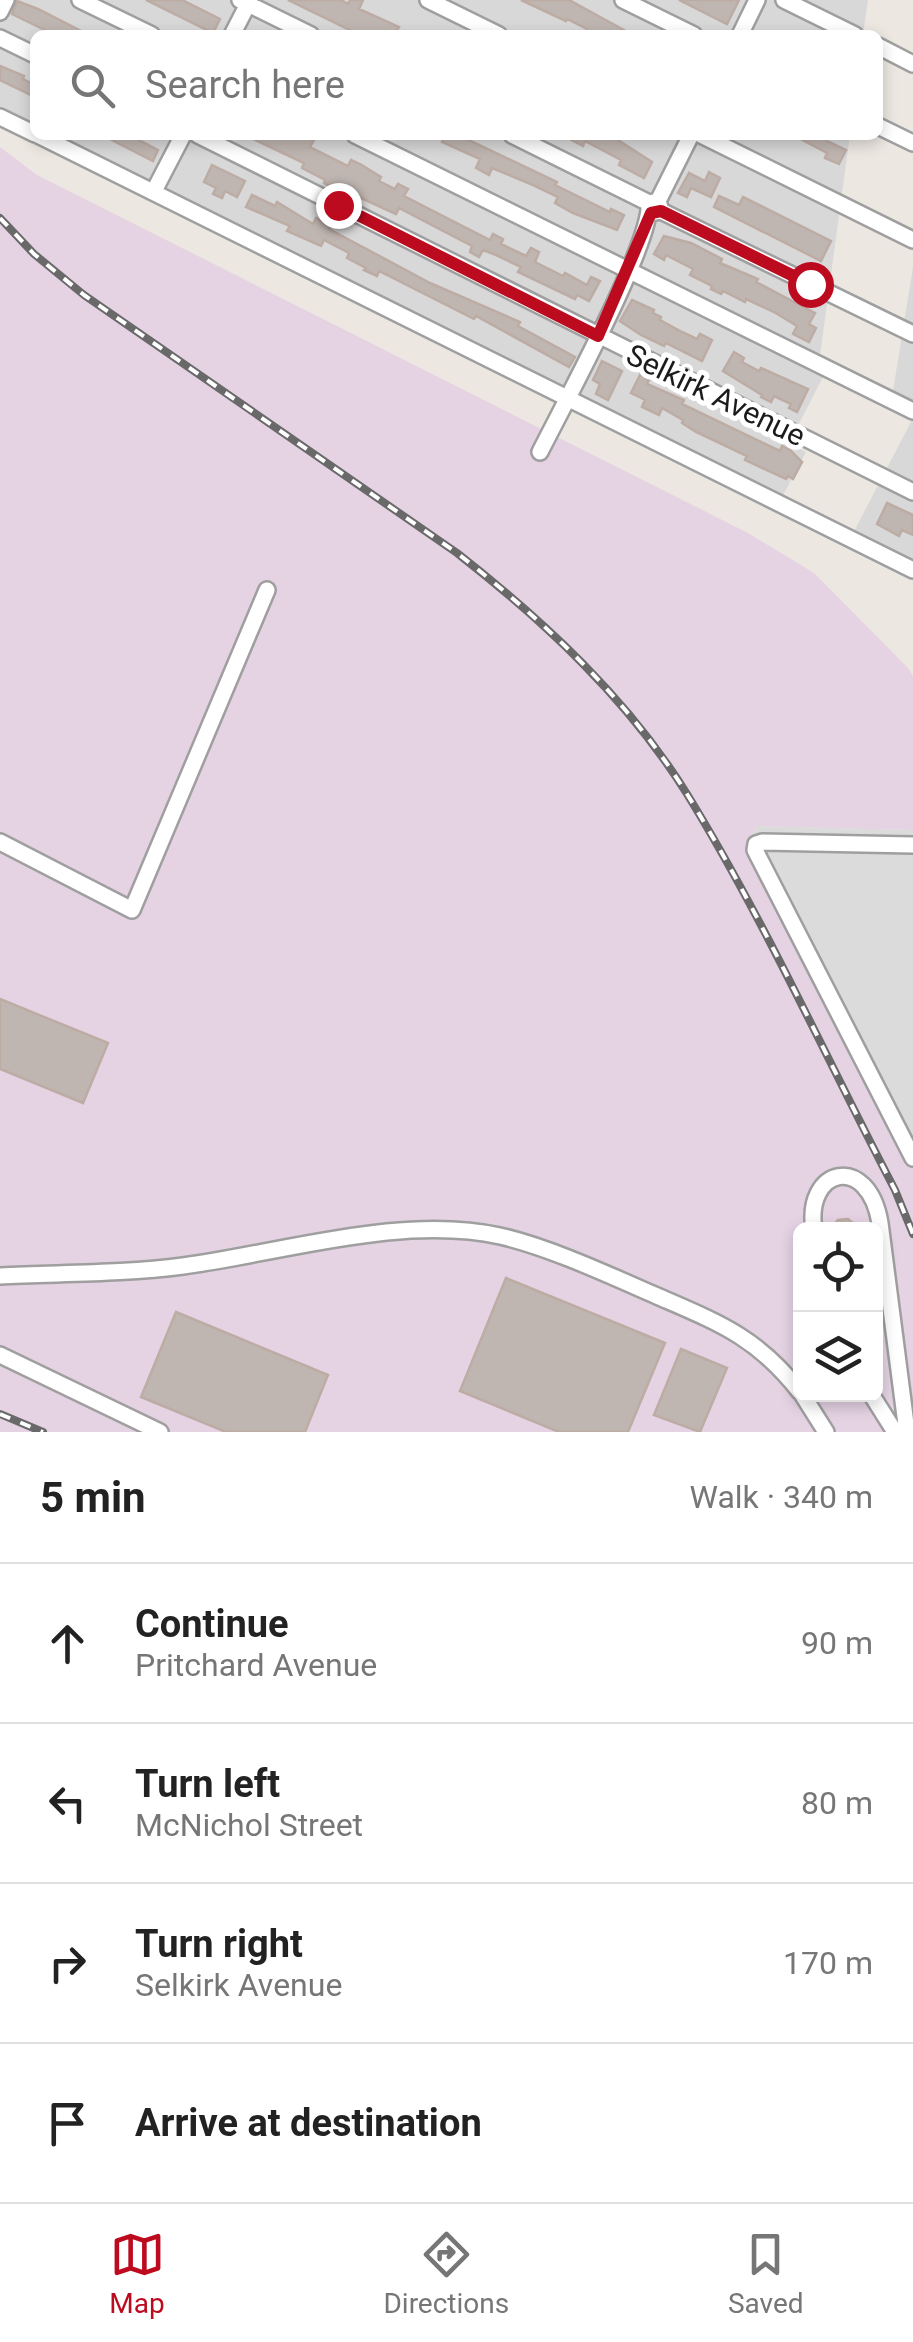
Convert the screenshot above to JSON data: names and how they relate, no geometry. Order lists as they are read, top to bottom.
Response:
{
  "streets": {
    "street": ["Selkirk Avenue"]
  },
  "page": {
    "search": "Search here",
    "heading": ["5 min", "Walk · 340 m"],
    "list": [
      ["Continue", "Pritchard Avenue", "90 m"],
      ["Turn left", "McNichol Street", "80 m"],
      ["Turn right", "Selkirk Avenue", "170 m"],
      "Arrive at destination"
    ],
    "nav": ["Map", "Directions", "Saved"]
  }
}
